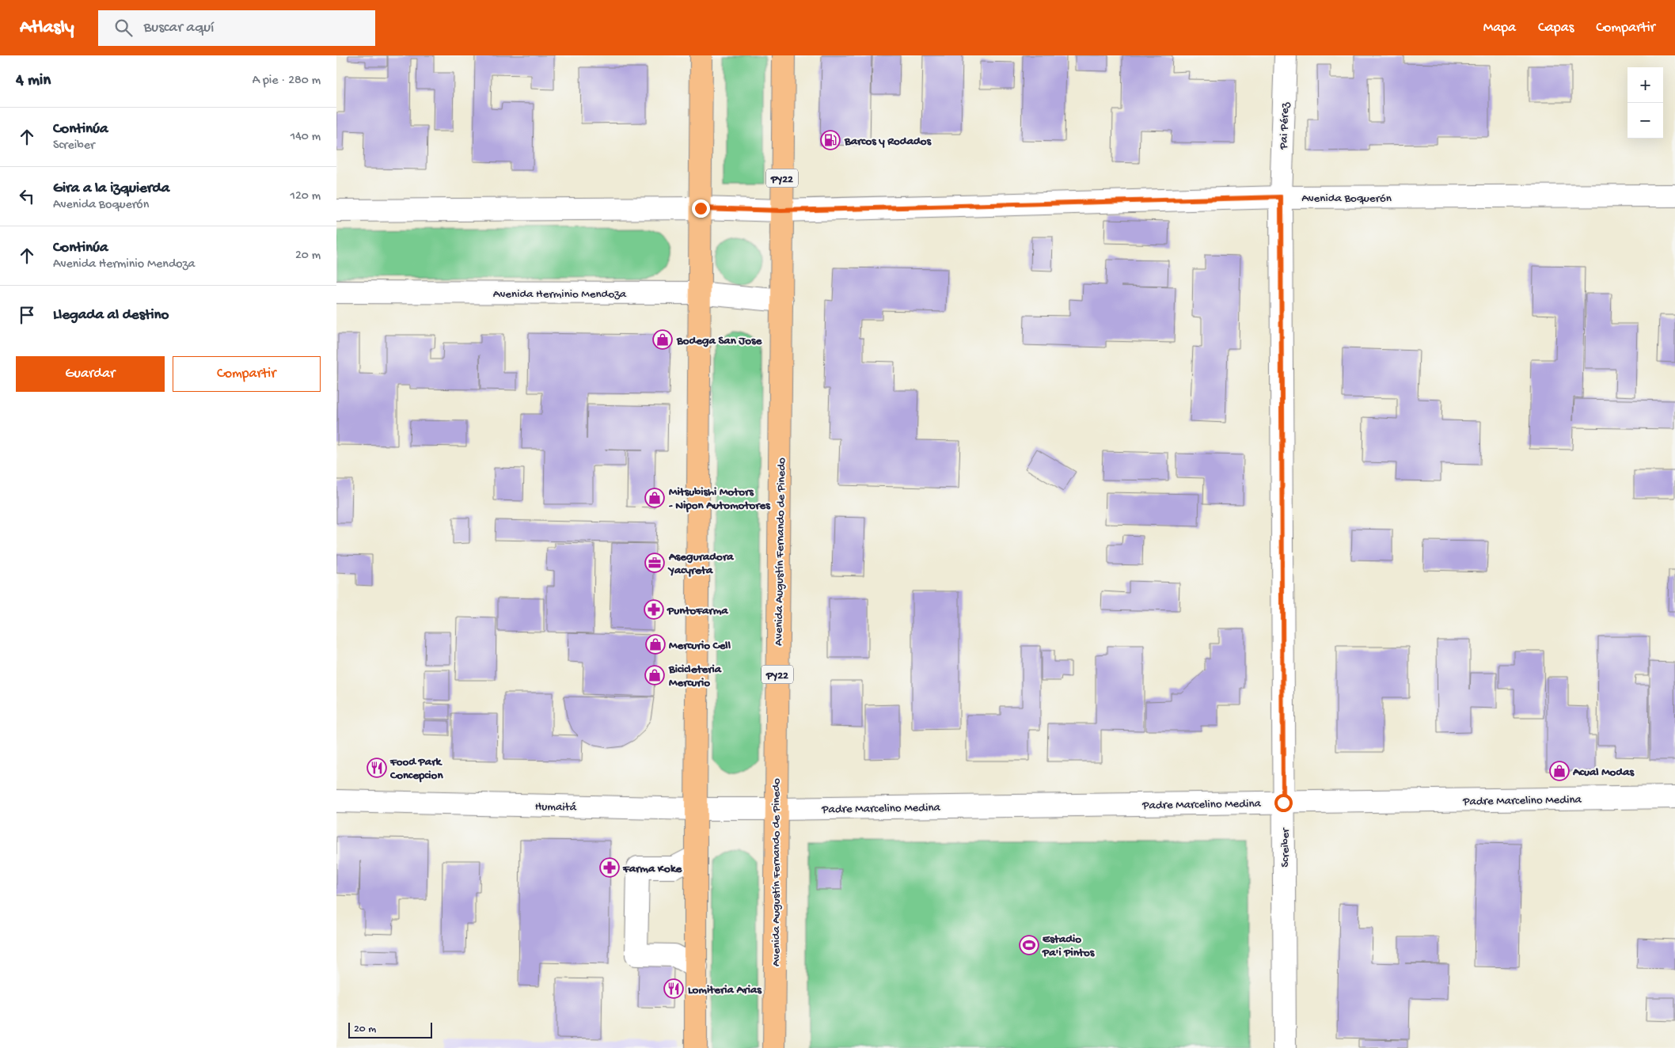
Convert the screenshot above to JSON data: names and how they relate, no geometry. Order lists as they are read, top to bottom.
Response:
{
  "streets": {
    "highway": ["PY22", "Avenida Augustín Fernando de Pinedo"],
    "street": [
      "Pai Pérez",
      "Avenida Boquerón",
      "Avenida Herminio Mendoza",
      "Padre Marcelino Medina",
      "Humaitá",
      "Screiber"
    ]
  },
  "crossings": [
    ["Pai Pérez", "Avenida Boquerón"],
    ["Pai Pérez", "Screiber"],
    ["Avenida Boquerón", "Avenida Augustín Fernando de Pinedo"],
    ["Avenida Boquerón", "Screiber"],
    ["Avenida Herminio Mendoza", "Avenida Augustín Fernando de Pinedo"],
    ["Avenida Augustín Fernando de Pinedo", "Padre Marcelino Medina"],
    ["Avenida Augustín Fernando de Pinedo", "Humaitá"],
    ["Padre Marcelino Medina", "Humaitá"],
    ["Padre Marcelino Medina", "Screiber"]
  ],
  "places": {
    "fuel station": ["Barcos y Rodados"],
    "shop": [
      "Bodega San Jose",
      "Mitsubishi Motors - Nipon Automotores",
      "Mercurio Cell",
      "Bicicleteria Mercurio",
      "Acual Modas"
    ],
    "office": ["Aseguradora Yacyreta"],
    "pharmacy": ["PuntoFarma", "Farma Koke"],
    "restaurant": ["Food Park Concepcion", "Lomiteria Arias"],
    "sports": ["Estadio Pa'i Pintos"]
  },
  "scale_bar": "20 m",
  "page": {
    "header": "Atlasly",
    "search": "Buscar aquí",
    "nav": ["Mapa", "Capas", "Compartir"],
    "heading": ["4 min", "A pie · 280 m"],
    "map_buttons": ["+", "−"],
    "list": [
      ["Continúa", "Screiber", "140 m"],
      ["Gira a la izquierda", "Avenida Boquerón", "120 m"],
      ["Continúa", "Avenida Herminio Mendoza", "20 m"],
      "Llegada al destino"
    ],
    "buttons": ["Guardar", "Compartir"],
    "scale": "20 m"
  }
}
